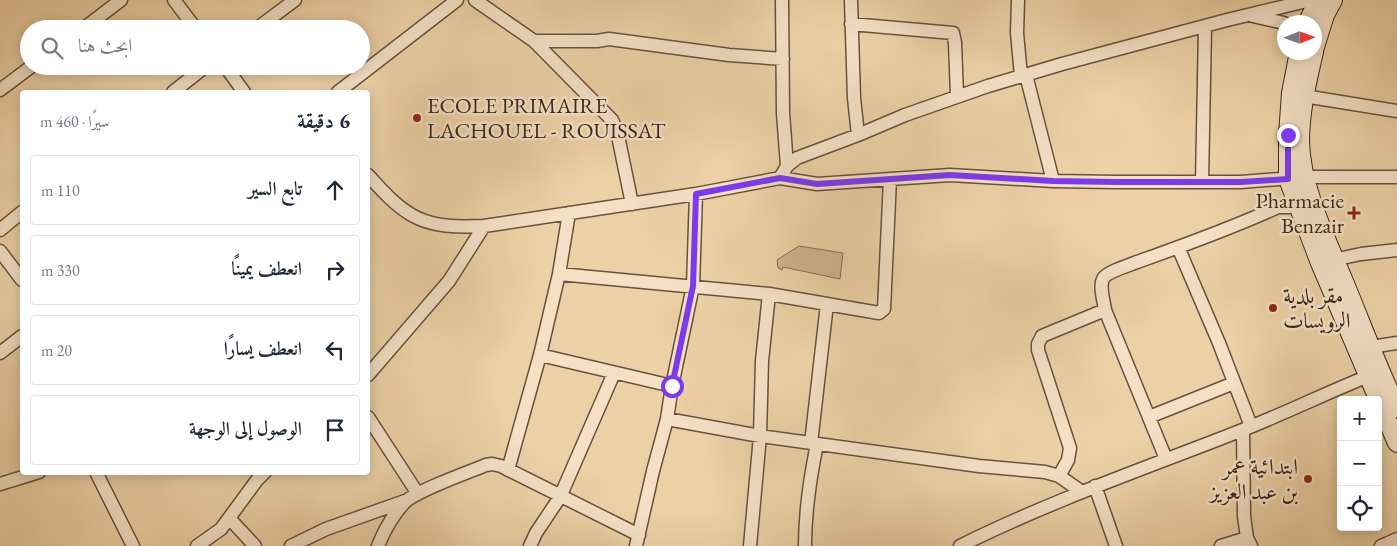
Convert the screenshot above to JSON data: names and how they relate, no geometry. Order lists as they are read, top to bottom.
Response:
{
  "places": {
    "other": ["ECOLE PRIMAIRE LACHOUEL - ROUISSAT", "مقر بلدية الرويسات", "ابتدائية عمر بن عبد العزيز"],
    "health": ["Pharmacie Benzair"]
  },
  "north": "right",
  "page": {
    "search": "ابحث هنا",
    "heading": ["6 دقيقة", "سيرًا · 460 m"],
    "list": [
      ["تابع السير", "110 m"],
      ["انعطف يمينًا", "330 m"],
      ["انعطف يسارًا", "20 m"],
      "الوصول إلى الوجهة"
    ],
    "map_buttons": ["+", "−"]
  }
}
